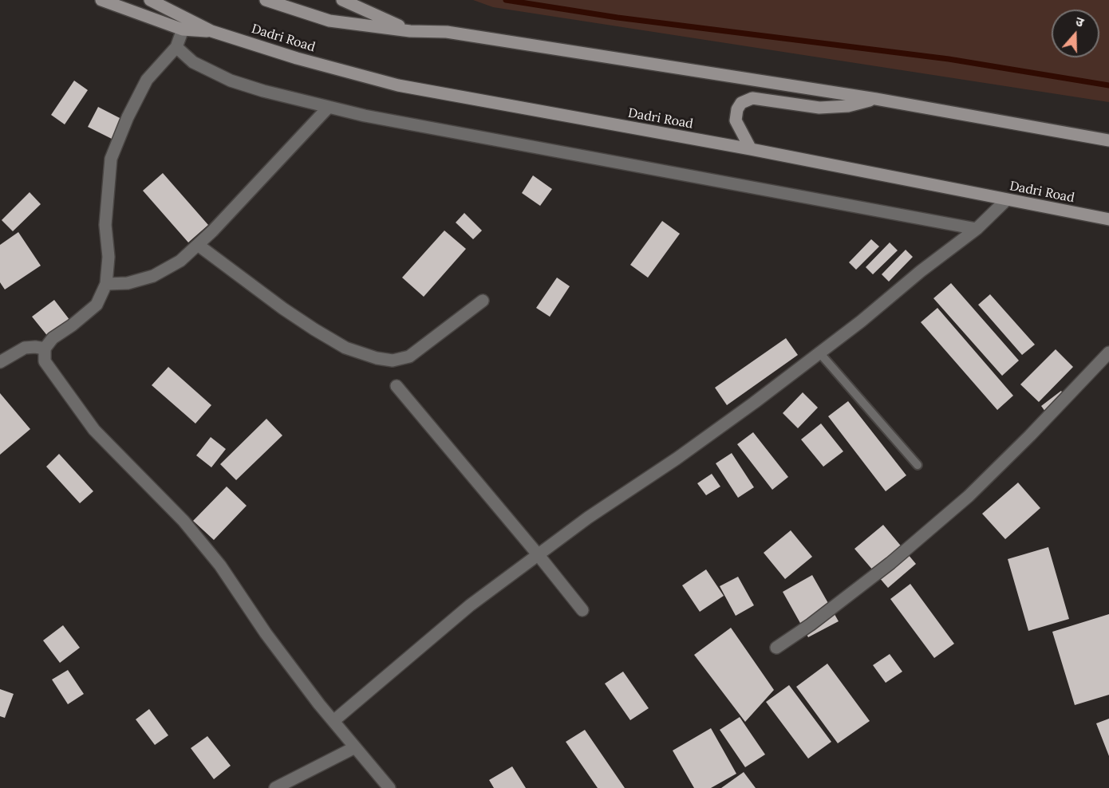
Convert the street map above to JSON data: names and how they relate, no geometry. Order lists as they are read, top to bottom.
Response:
{
  "streets": {
    "main road": ["Dadri Road"]
  },
  "north": "top"
}
